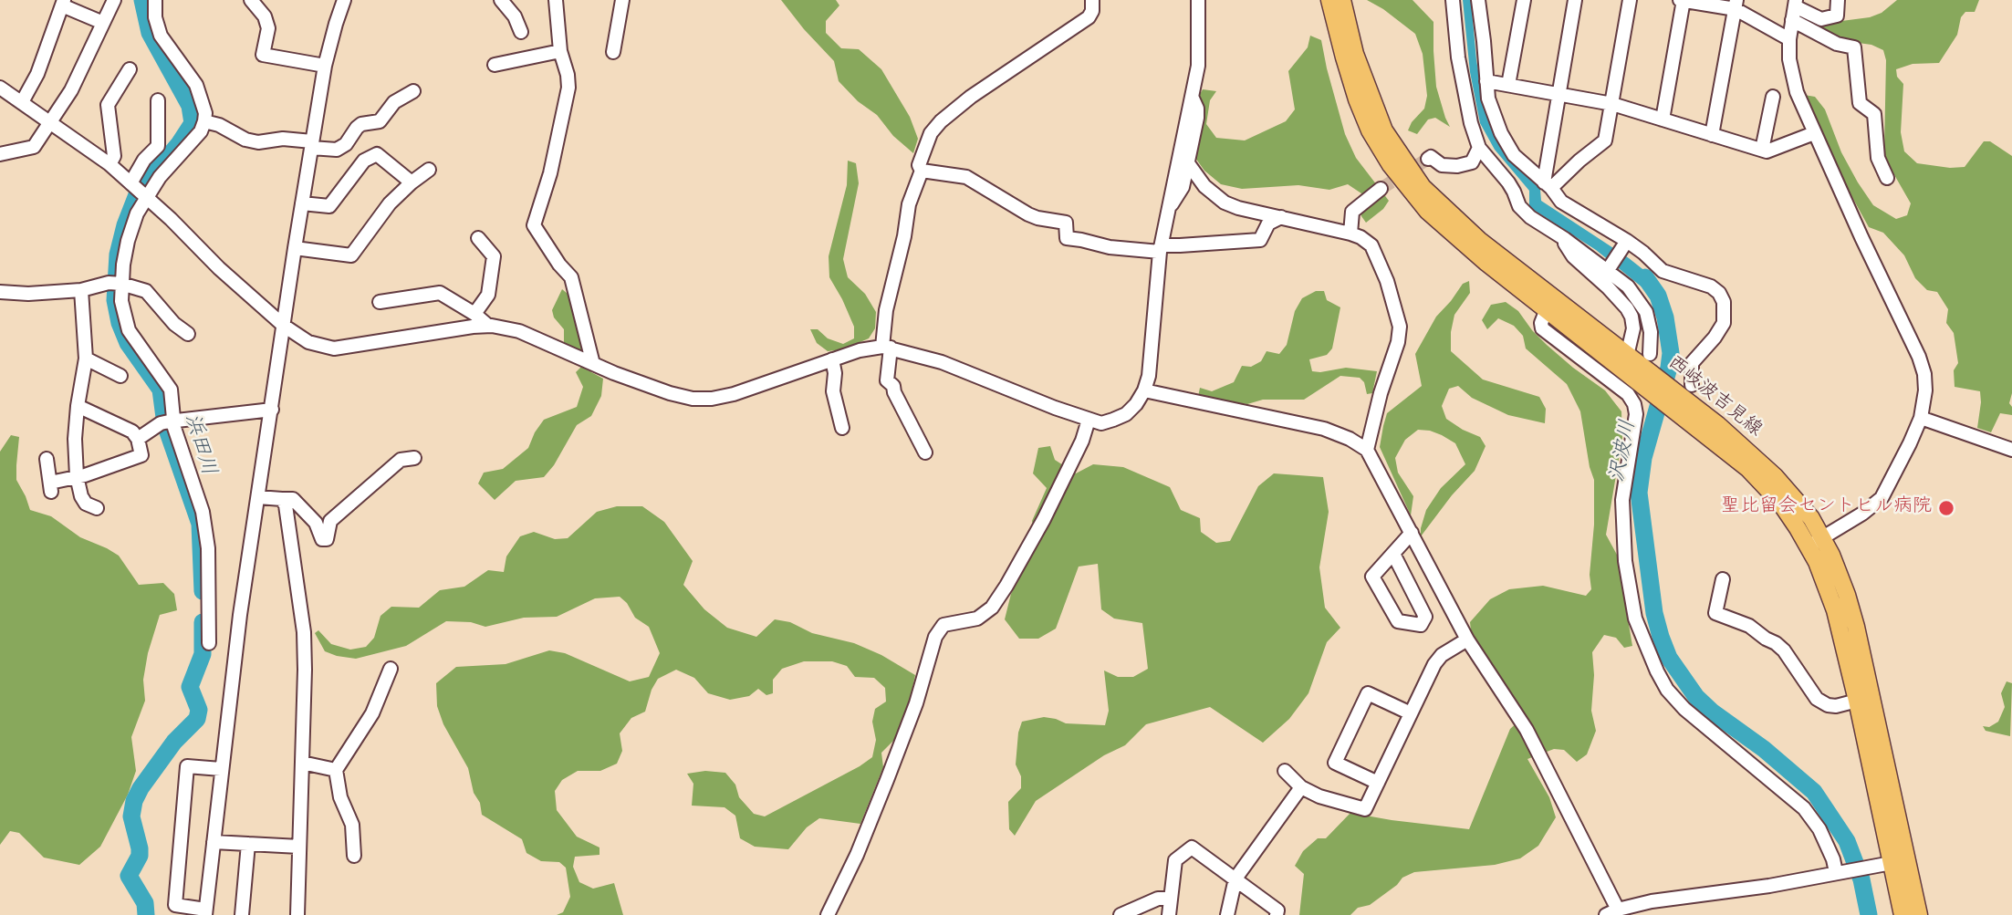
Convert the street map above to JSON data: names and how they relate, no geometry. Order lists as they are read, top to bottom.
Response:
{
  "streets": {
    "main road": ["西岐波吉見線"]
  },
  "water": ["浜田川", "沢波川"],
  "places": ["聖比留会セントヒル病院"]
}
